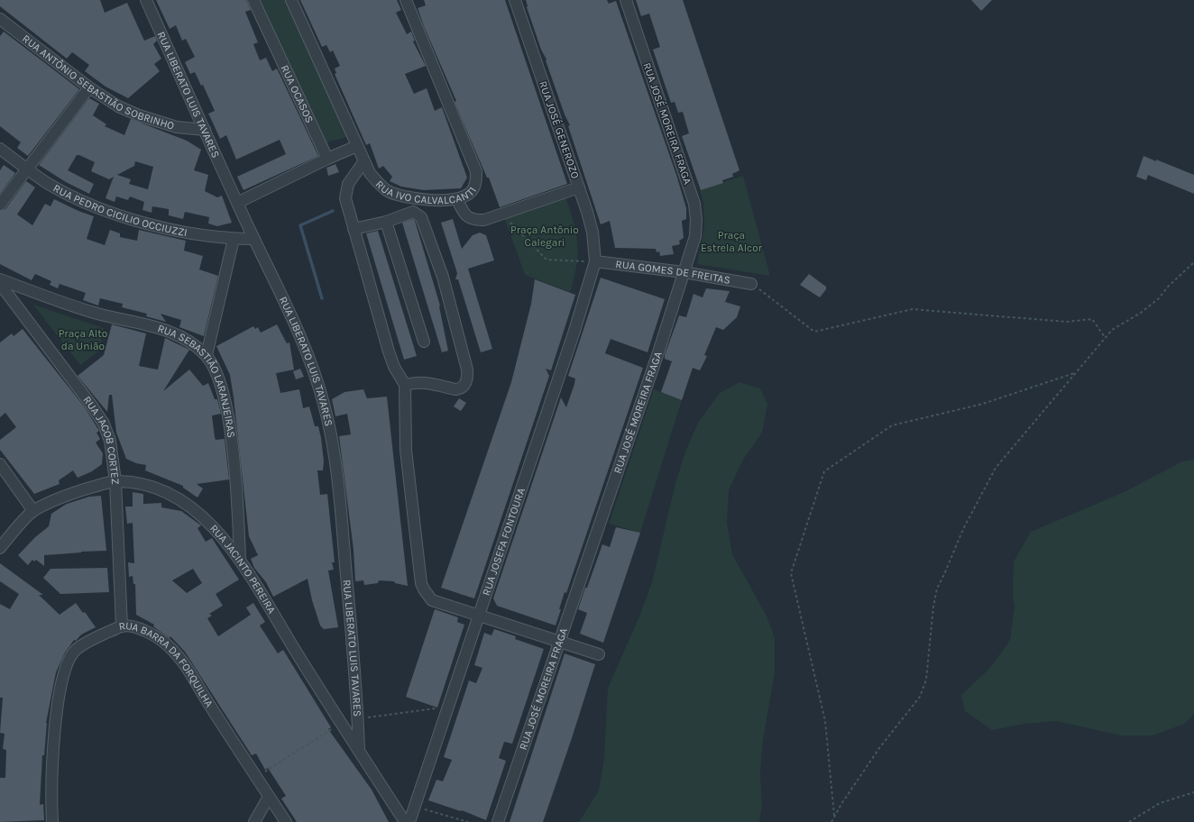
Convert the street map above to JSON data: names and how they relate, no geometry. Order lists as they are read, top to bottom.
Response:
{
  "streets": {
    "street": [
      "RUA ANTÔNIO SEBASTIÃO SOBRINHO",
      "RUA OCASOS",
      "RUA LIBERATO LUIS TAVARES",
      "RUA JOSÉ MOREIRA FRAGA",
      "RUA JOSÉ GENEROZO",
      "RUA IVO CALVALCANTI",
      "RUA PEDRO CICILIO OCCIUZZI",
      "RUA GOMES DE FREITAS",
      "RUA SEBASTIÃO LARANJEIRAS",
      "RUA JACOB CORTEZ",
      "RUA JOSEFA FONTOURA",
      "RUA JACINTO PEREIRA",
      "RUA BARRA DA FORQUILHA"
    ]
  },
  "crossings": [
    ["RUA ANTÔNIO SEBASTIÃO SOBRINHO", "RUA LIBERATO LUIS TAVARES"],
    ["RUA LIBERATO LUIS TAVARES", "RUA PEDRO CICILIO OCCIUZZI"],
    ["RUA LIBERATO LUIS TAVARES", "RUA JACINTO PEREIRA"],
    ["RUA JOSÉ MOREIRA FRAGA", "RUA GOMES DE FREITAS"],
    ["RUA JOSÉ GENEROZO", "RUA GOMES DE FREITAS"],
    ["RUA JOSÉ GENEROZO", "RUA JOSEFA FONTOURA"],
    ["RUA GOMES DE FREITAS", "RUA JOSEFA FONTOURA"],
    ["RUA SEBASTIÃO LARANJEIRAS", "RUA JACINTO PEREIRA"],
    ["RUA JACOB CORTEZ", "RUA JACINTO PEREIRA"],
    ["RUA JACOB CORTEZ", "RUA BARRA DA FORQUILHA"]
  ],
  "parks": ["Praça Antônio Calegari", "Praça Estrela Alcor", "Praça Alto da União"]
}
